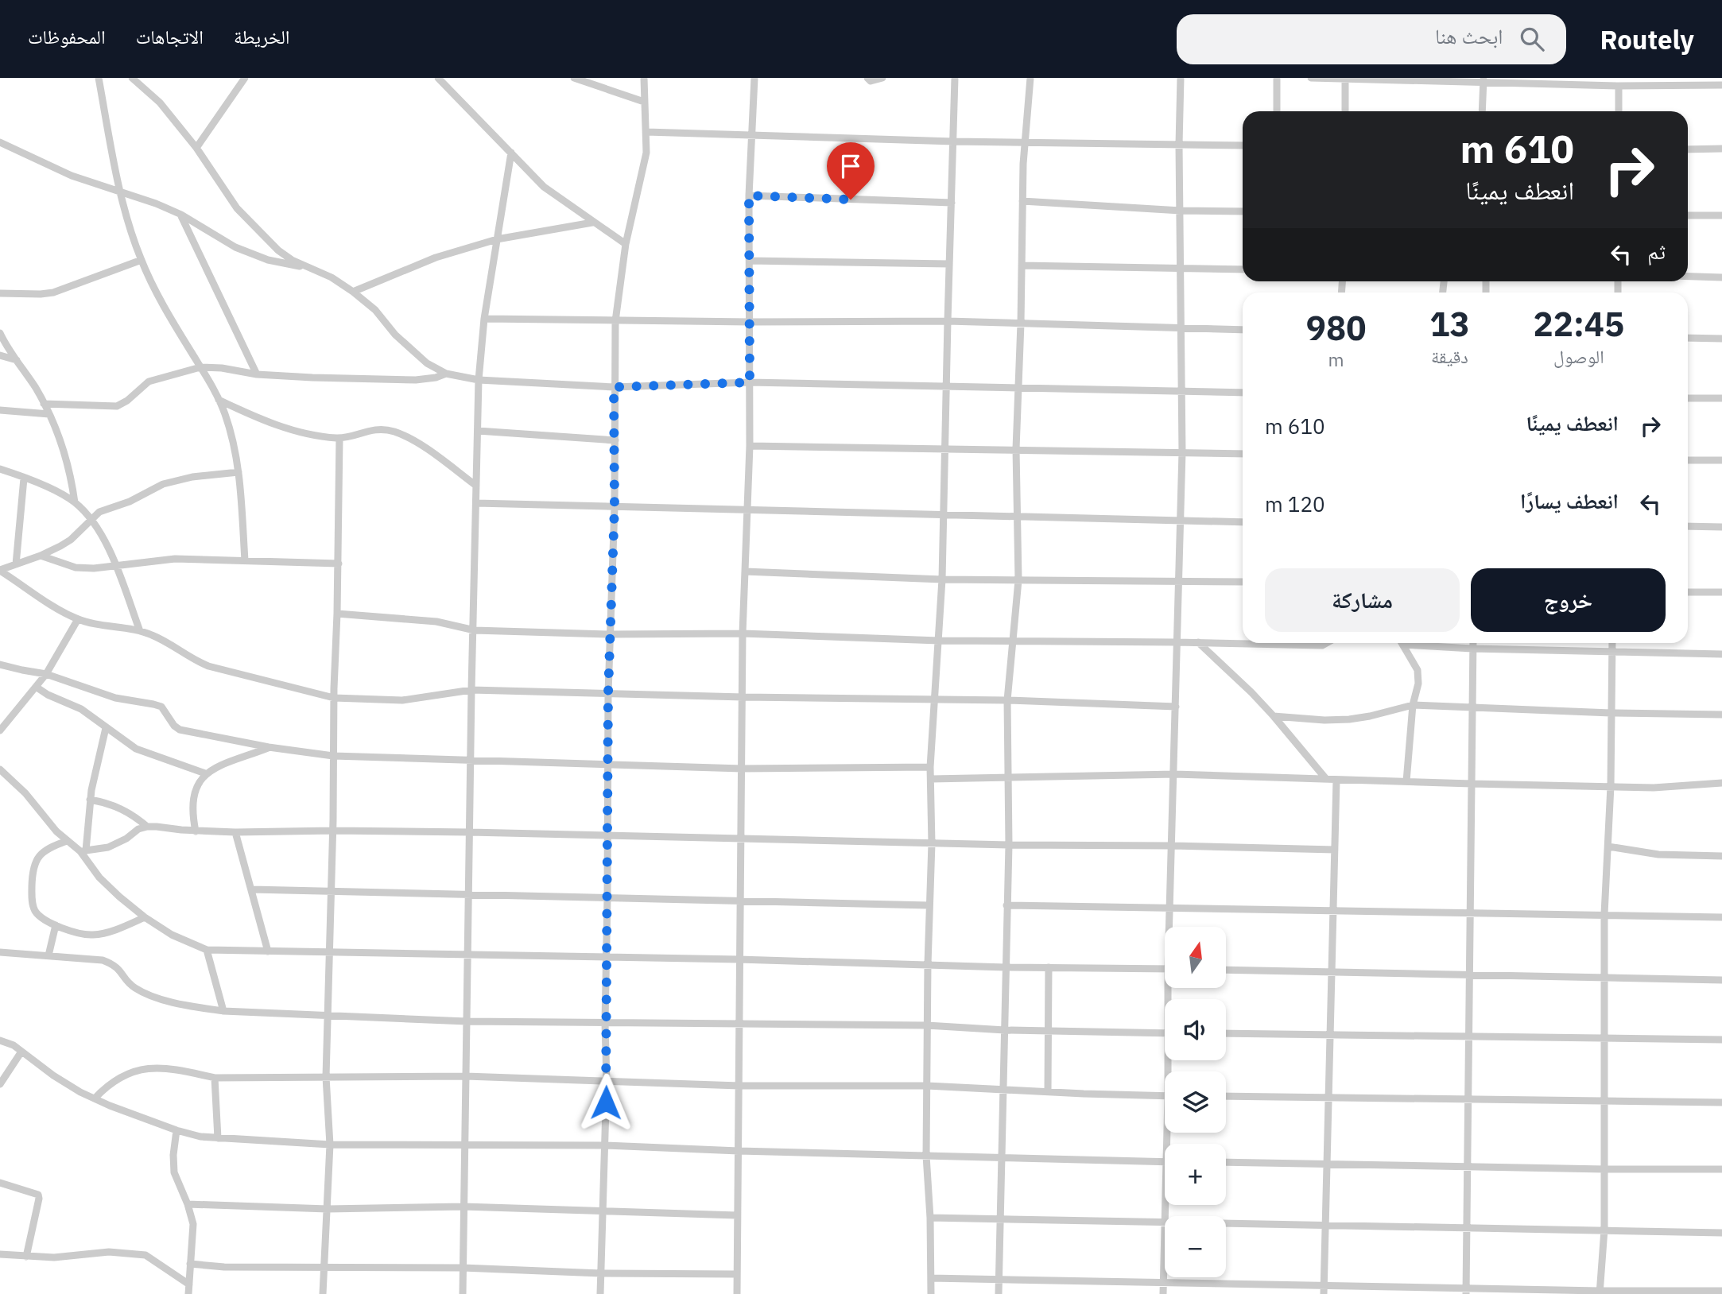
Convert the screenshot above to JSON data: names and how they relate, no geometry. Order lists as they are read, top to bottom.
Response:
{
  "north": "top",
  "page": {
    "header": "Routely",
    "search": "ابحث هنا",
    "nav": ["الخريطة", "الاتجاهات", "المحفوظات"],
    "turn": ["610 m", "انعطف يمينًا"],
    "then": "ثم",
    "eta": [
      "22:45",
      "الوصول",
      "13",
      "دقيقة",
      "980",
      "m"
    ],
    "list": [
      {
        "name": "انعطف يمينًا",
        "value": "610 m"
      },
      {
        "name": "انعطف يسارًا",
        "value": "120 m"
      }
    ],
    "buttons": ["خروج", "مشاركة"],
    "map_buttons": ["+", "−"]
  }
}
